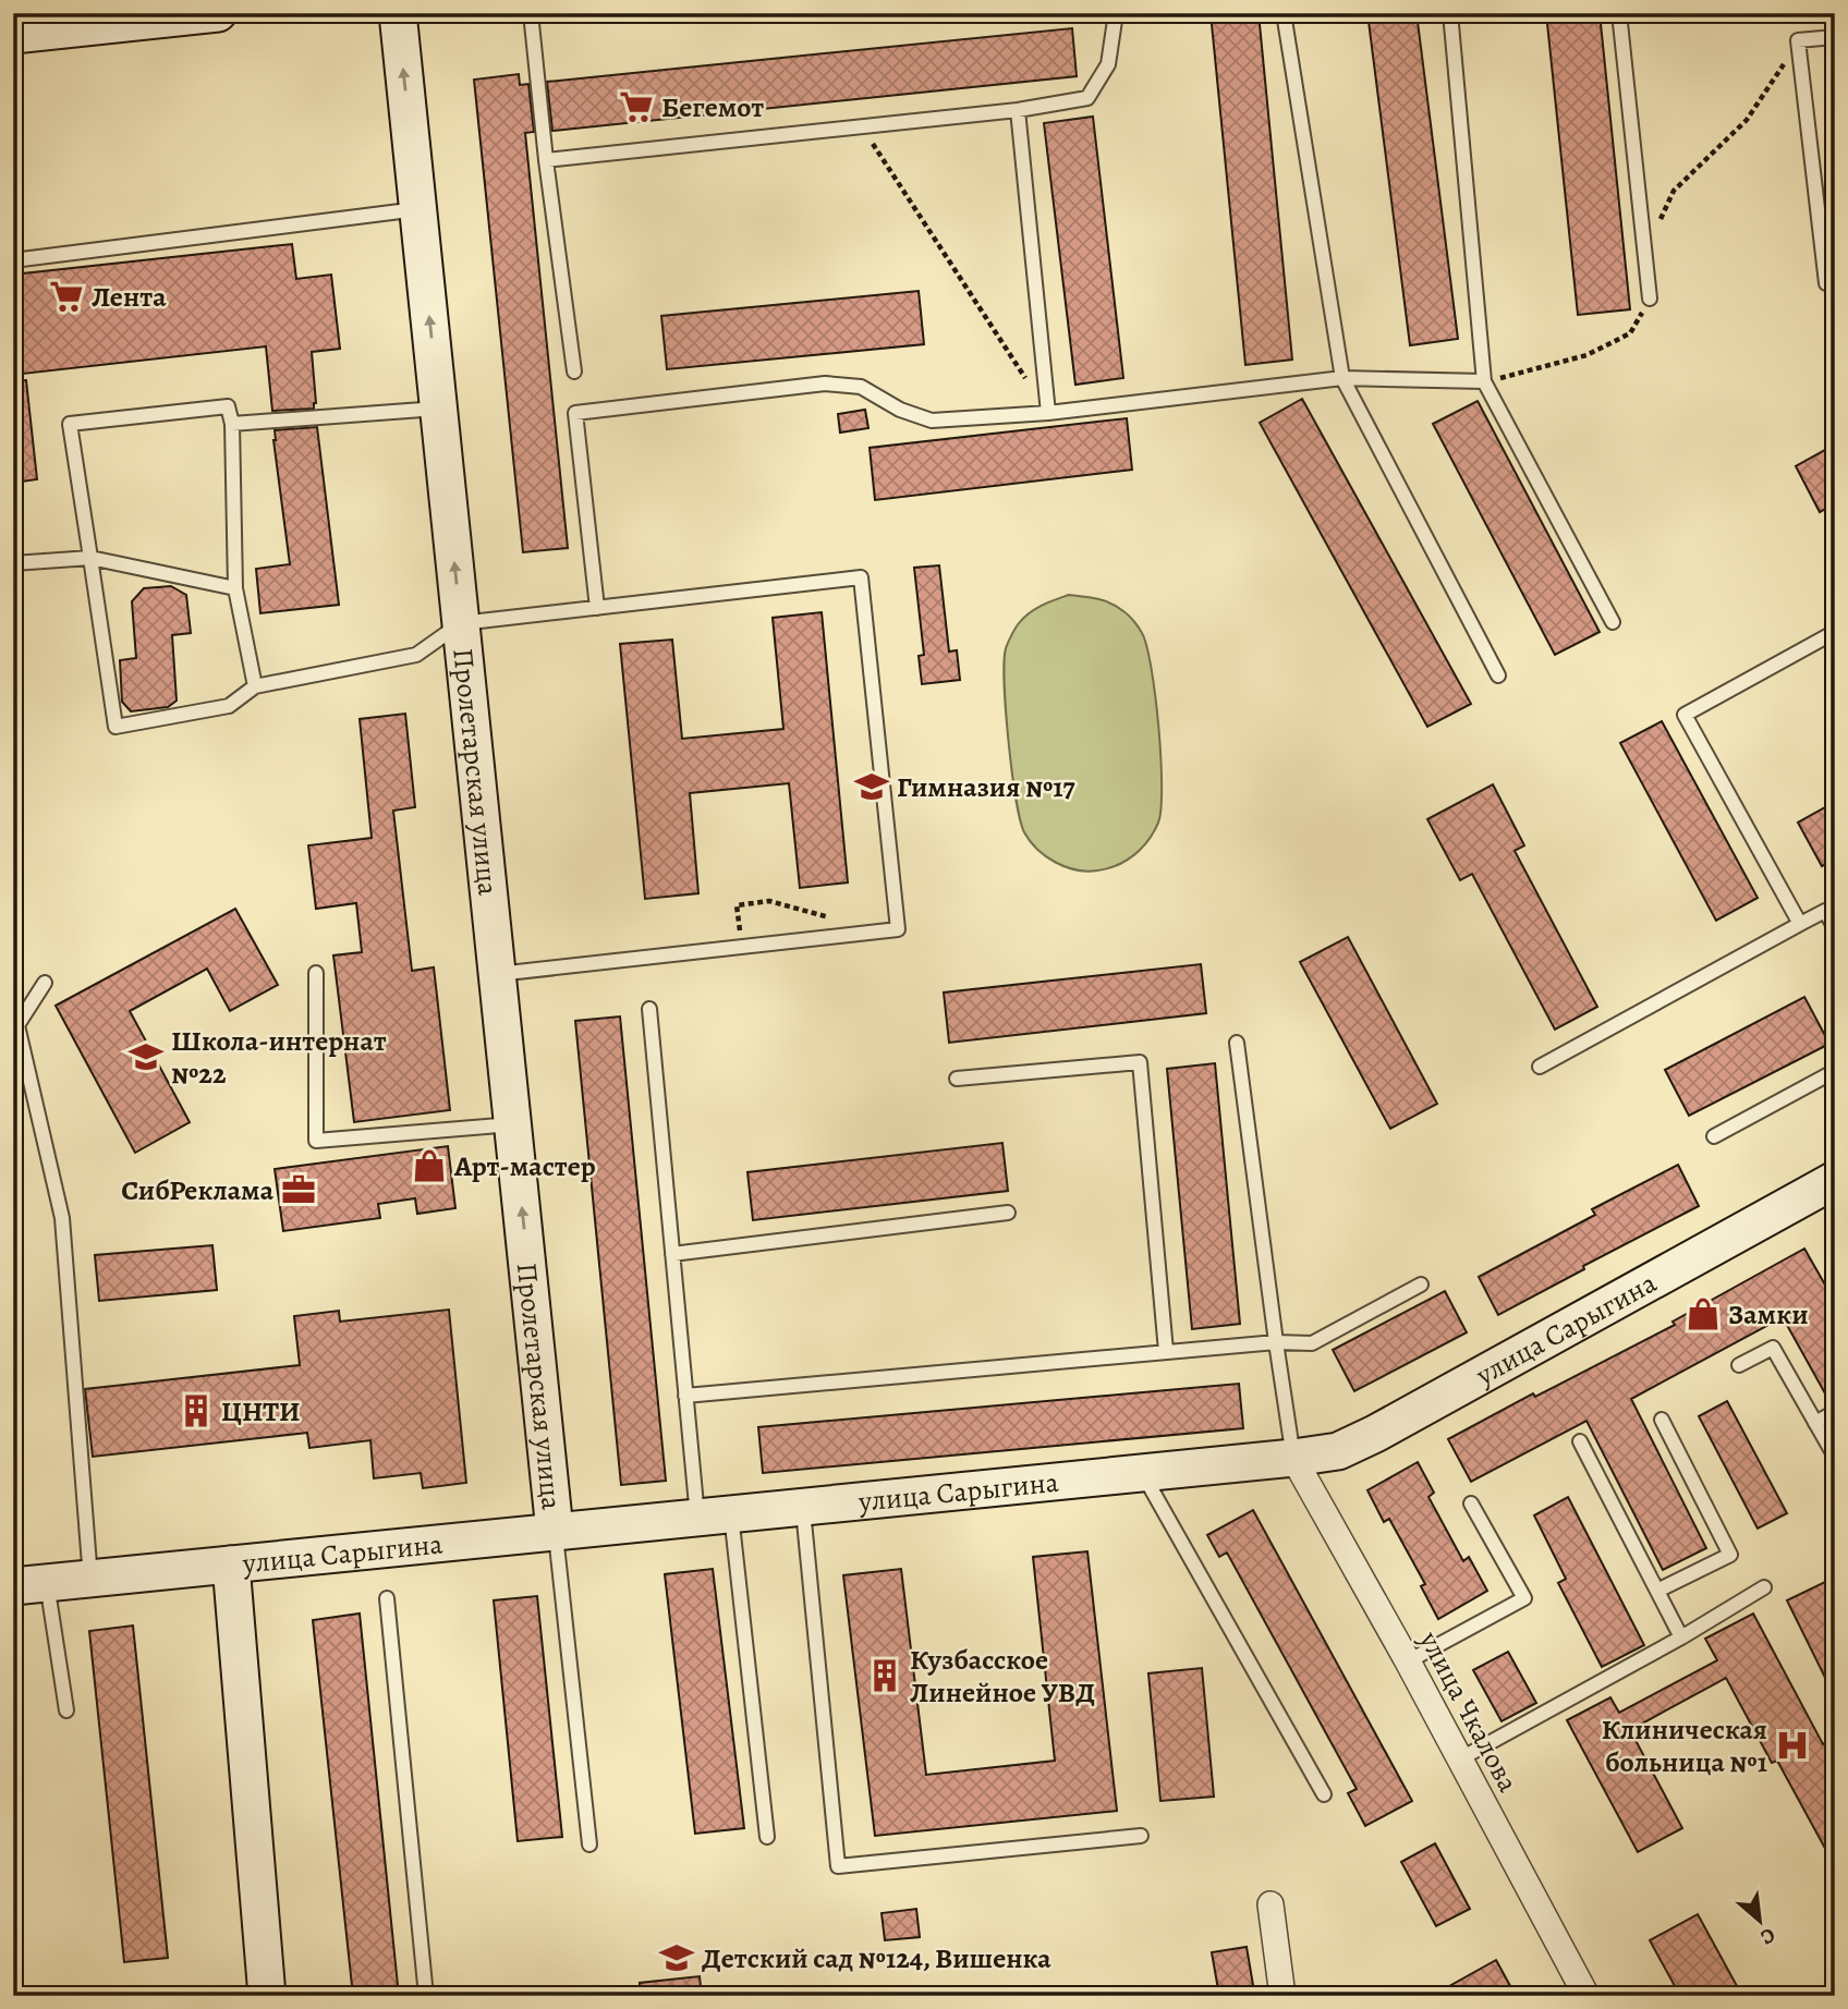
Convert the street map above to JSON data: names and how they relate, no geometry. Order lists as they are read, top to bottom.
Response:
{
  "streets": {
    "street": ["Пролетарская улица", "улица Сарыгина", "улица Чкалова"]
  },
  "crossings": [
    ["Пролетарская улица", "улица Сарыгина"],
    ["улица Сарыгина", "улица Чкалова"]
  ],
  "one_way": ["Пролетарская улица"],
  "places": {
    "supermarket": ["Бегемот", "Лента"],
    "school or university": ["Гимназия №17", "Школа-интернат №22", "Детский сад №124, Вишенка"],
    "shop": ["Арт-мастер", "Замки"],
    "office": ["СибРеклама"],
    "building": ["ЦНТИ", "Кузбасское Линейное УВД"],
    "hospital": ["Клиническая больница №1"]
  },
  "north": "bottom right"
}
